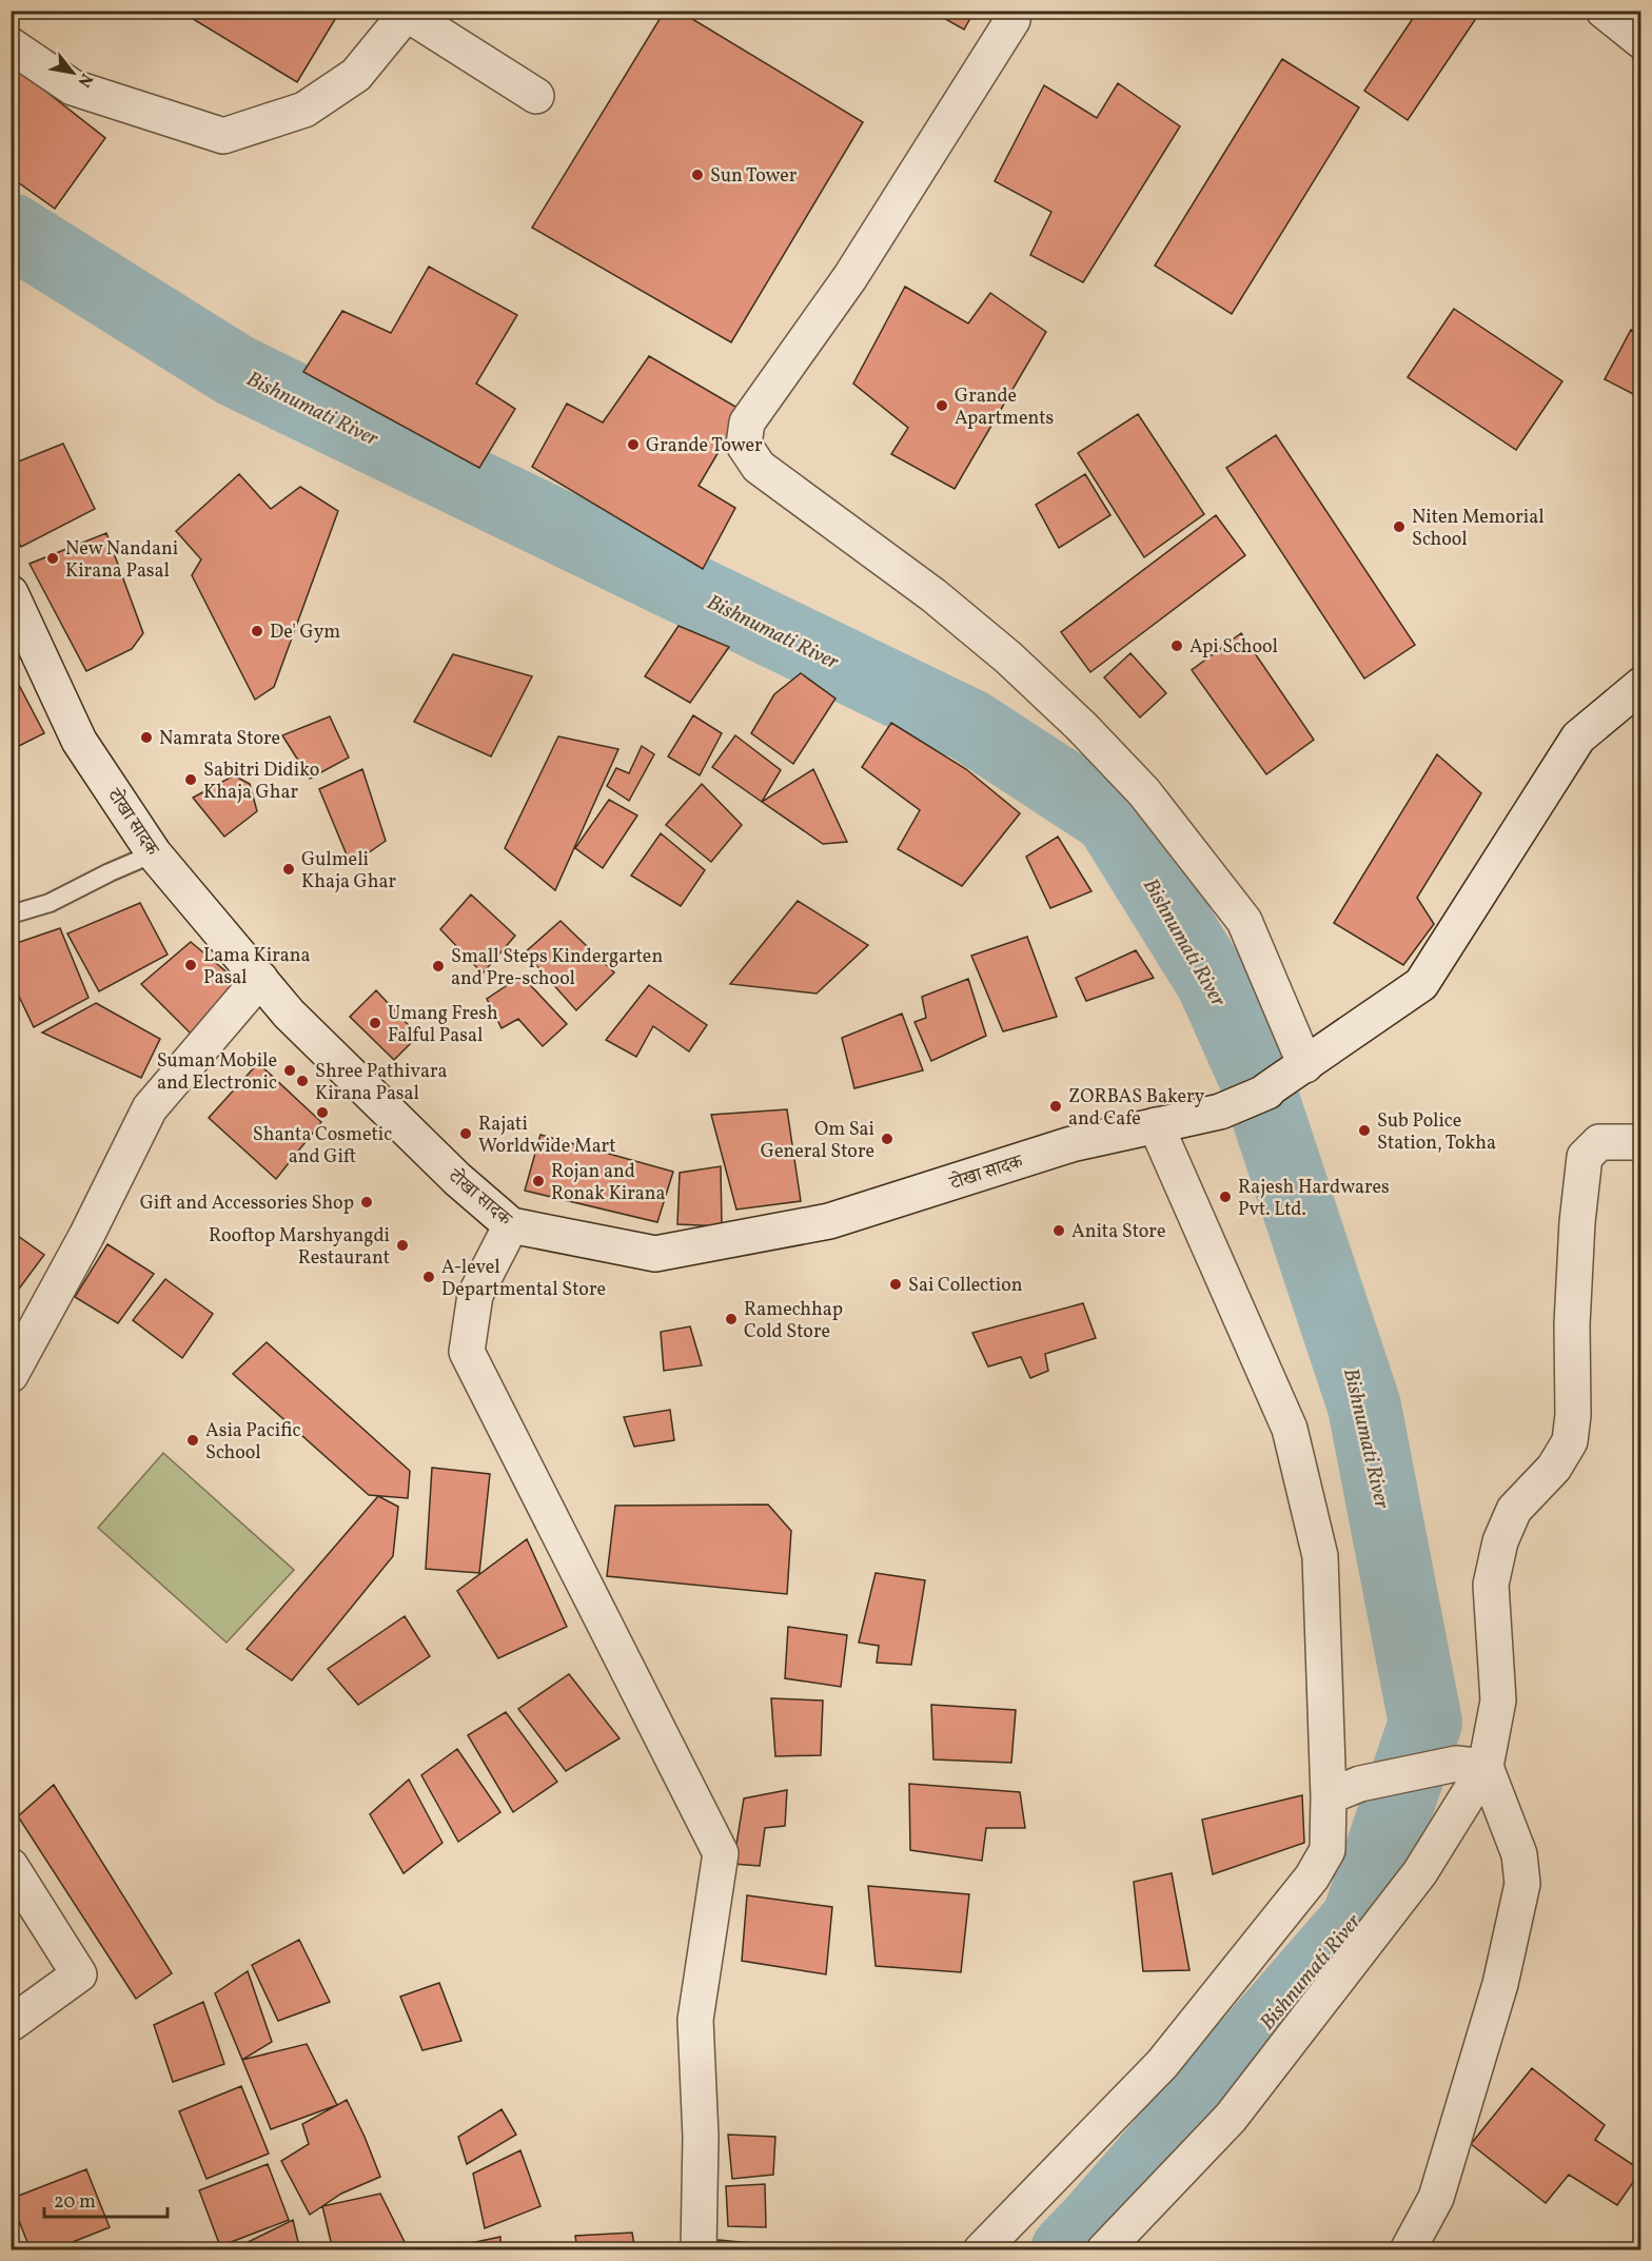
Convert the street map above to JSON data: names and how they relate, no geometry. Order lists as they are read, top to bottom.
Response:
{
  "streets": {
    "street": ["टोखा सादक"]
  },
  "water": ["Bishnumati River"],
  "places": [
    "Sun Tower",
    "Grande Apartments",
    "Grande Tower",
    "Niten Memorial School",
    "New Nandani Kirana Pasal",
    "De' Gym",
    "Api School",
    "Namrata Store",
    "Sabitri Didiko Khaja Ghar",
    "Gulmeli Khaja Ghar",
    "Lama Kirana Pasal",
    "Small Steps Kindergarten and Pre-school",
    "Umang Fresh Falful Pasal",
    "Suman Mobile and Electronic",
    "Shree Pathivara Kirana Pasal",
    "ZORBAS Bakery and Cafe",
    "Shanta Cosmetic and Gift",
    "Sub Police Station, Tokha",
    "Rajati Worldwide Mart",
    "Om Sai General Store",
    "Rojan and Ronak Kirana",
    "Rajesh Hardwares Pvt. Ltd.",
    "Gift and Accessories Shop",
    "Anita Store",
    "Rooftop Marshyangdi Restaurant",
    "A-level Departmental Store",
    "Sai Collection",
    "Ramechhap Cold Store",
    "Asia Pacific School"
  ],
  "scale_bar": "20 m",
  "north": "bottom right"
}
